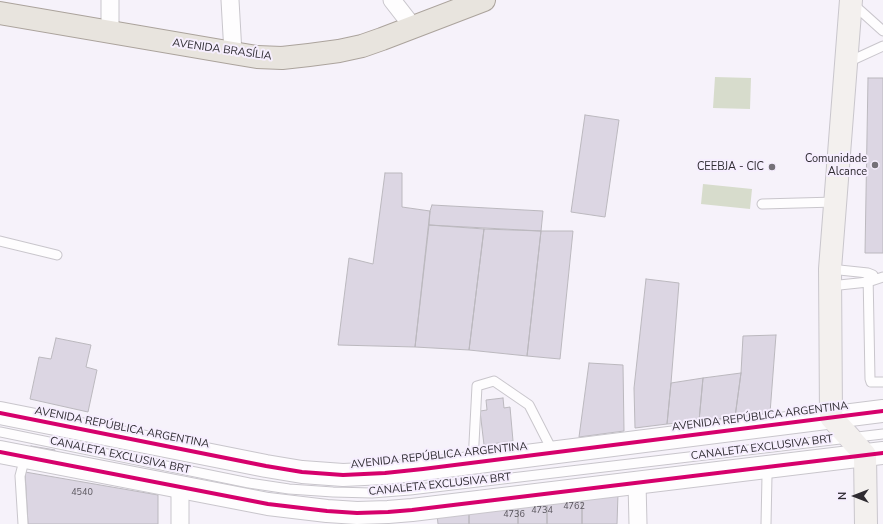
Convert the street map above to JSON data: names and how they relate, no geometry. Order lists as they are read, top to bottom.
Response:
{
  "streets": {
    "main road": ["AVENIDA BRASÍLIA"],
    "street": ["AVENIDA REPÚBLICA ARGENTINA"],
    "lane": ["CANALETA EXCLUSIVA BRT"]
  },
  "places": ["Comunidade Alcance", "CEEBJA - CIC"],
  "house_numbers": [
    "4540",
    "4762",
    "4734",
    "4736"
  ],
  "north": "left"
}
